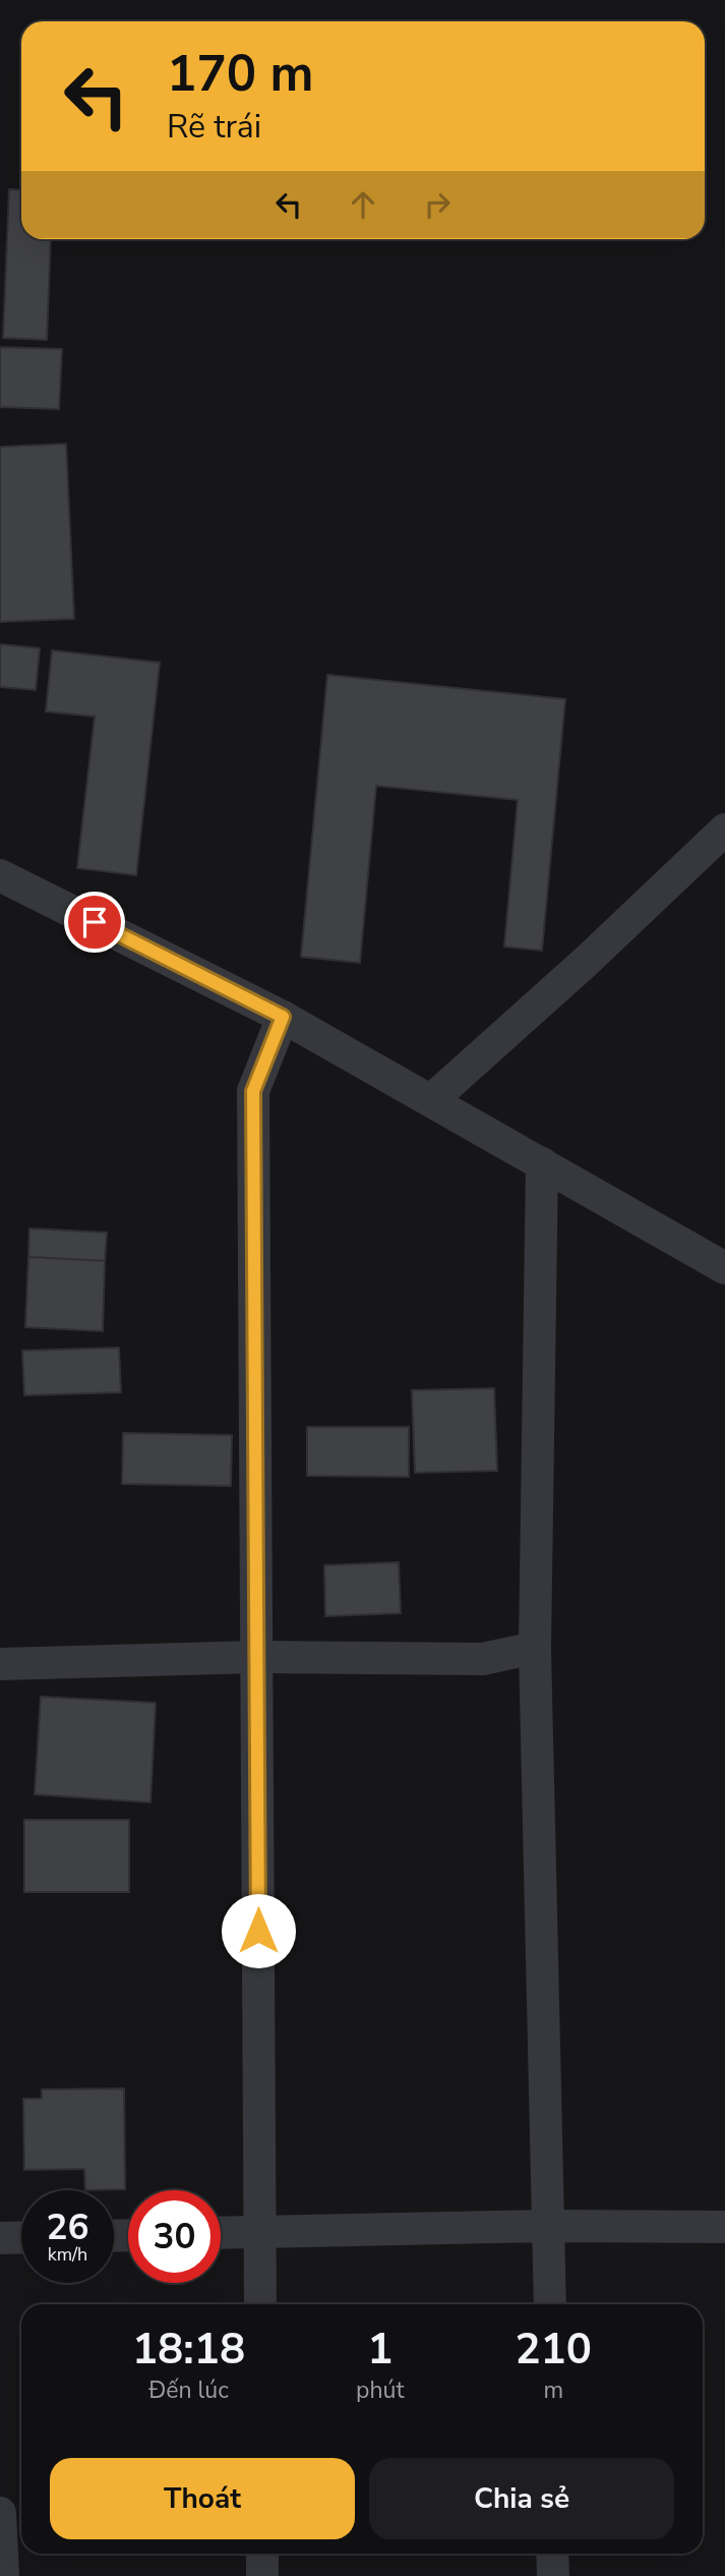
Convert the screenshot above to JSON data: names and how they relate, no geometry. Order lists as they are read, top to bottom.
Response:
{
  "page": {
    "turn": ["170 m", "Rẽ trái"],
    "speed": "26 km/h",
    "limit": "30",
    "eta": [
      "18:18",
      "Đến lúc",
      "1",
      "phút",
      "210",
      "m"
    ],
    "buttons": ["Thoát", "Chia sẻ"]
  }
}
